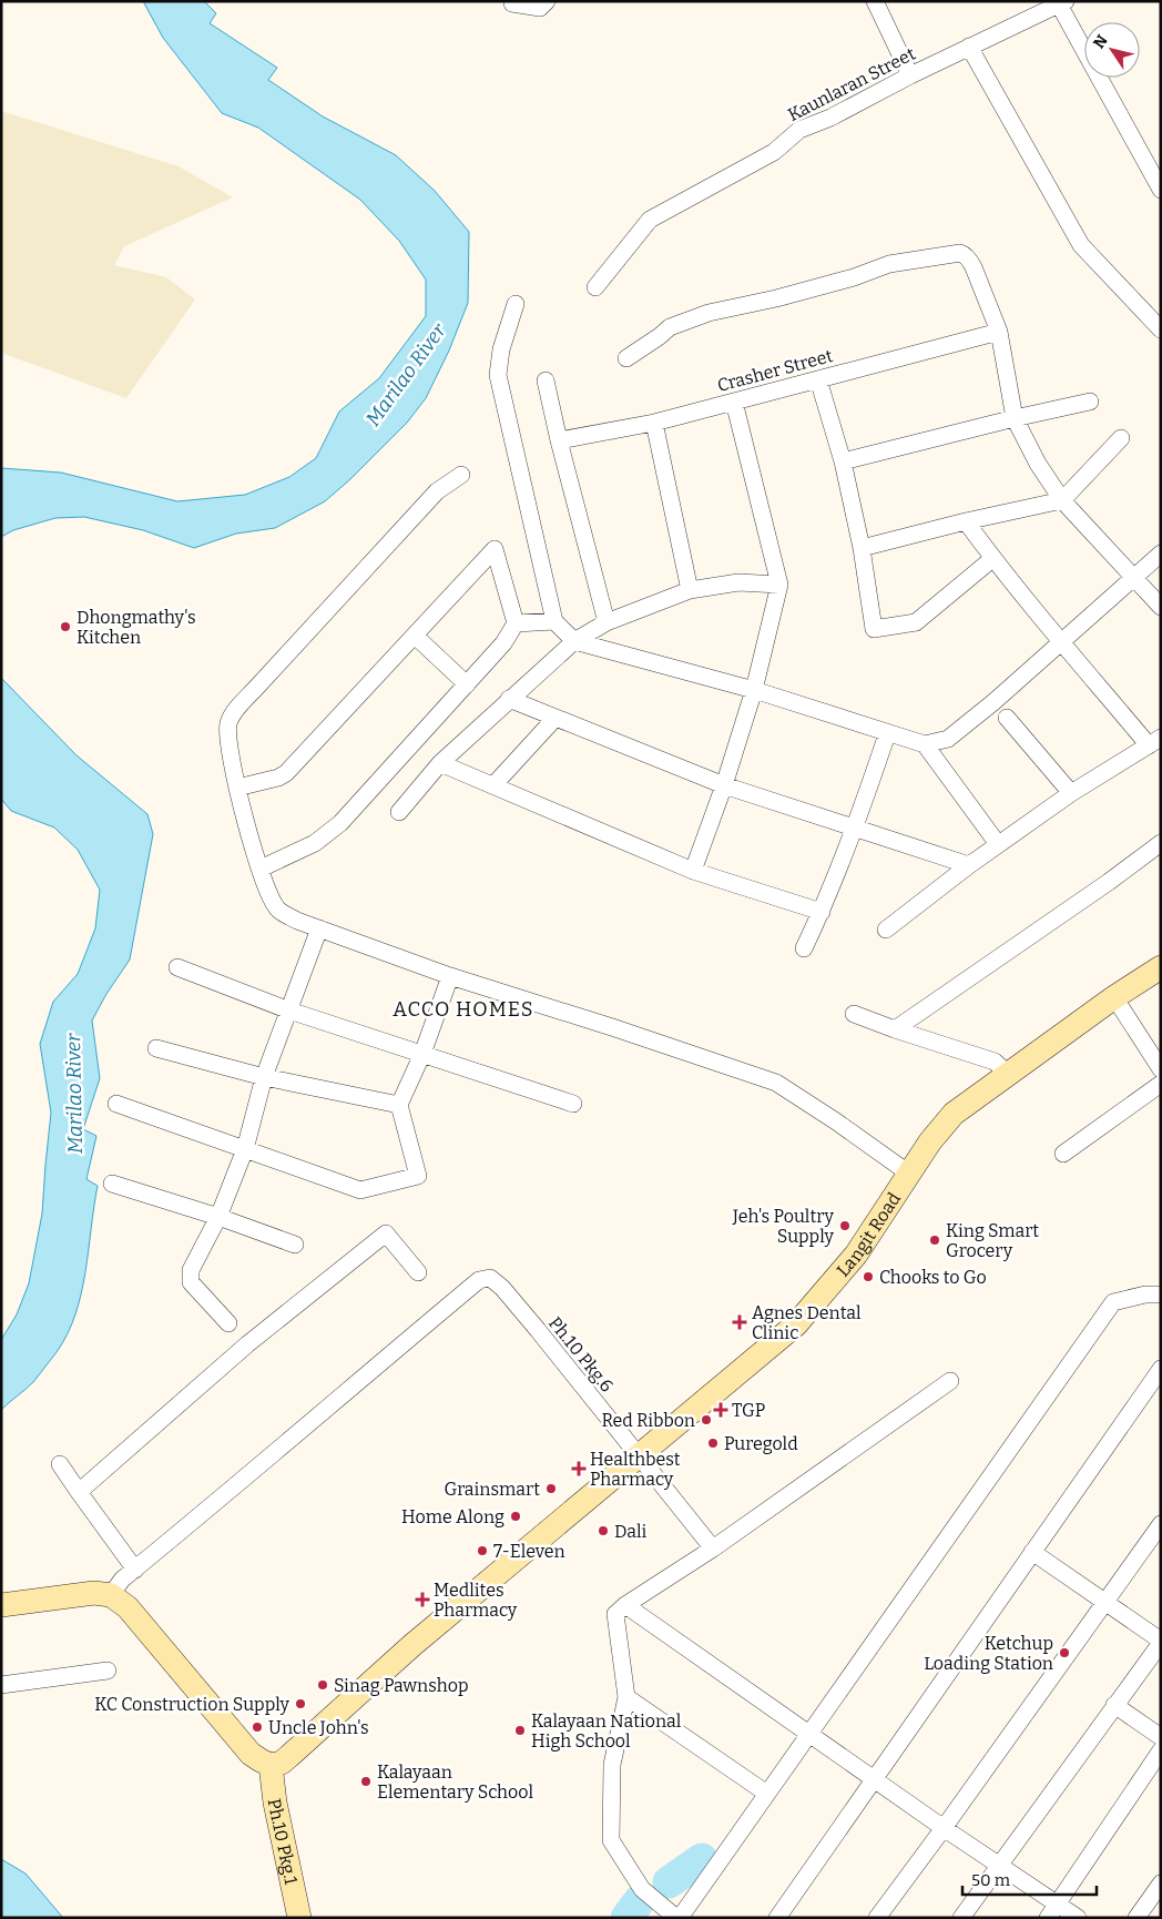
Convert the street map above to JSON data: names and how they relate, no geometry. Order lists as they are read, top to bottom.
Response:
{
  "streets": {
    "main road": ["Langit Road", "Ph.10 Pkg.1"],
    "street": ["Kaunlaran Street", "Crasher Street", "Ph.10 Pkg.6"]
  },
  "crossings": [
    ["Langit Road", "Ph.10 Pkg.6"],
    ["Langit Road", "Ph.10 Pkg.1"]
  ],
  "districts": ["ACCO HOMES"],
  "water": ["Marilao River"],
  "places": {
    "other": [
      "Dhongmathy's Kitchen",
      "Jeh's Poultry Supply",
      "King Smart Grocery",
      "Chooks to Go",
      "Red Ribbon",
      "Puregold",
      "Grainsmart",
      "Home Along",
      "Dali",
      "7-Eleven",
      "Ketchup Loading Station",
      "Sinag Pawnshop",
      "KC Construction Supply",
      "Uncle John's",
      "Kalayaan National High School",
      "Kalayaan Elementary School"
    ],
    "health": [
      "Agnes Dental Clinic",
      "TGP",
      "Healthbest Pharmacy",
      "Medlites Pharmacy"
    ]
  },
  "scale_bar": "50 m",
  "north": "top left"
}
